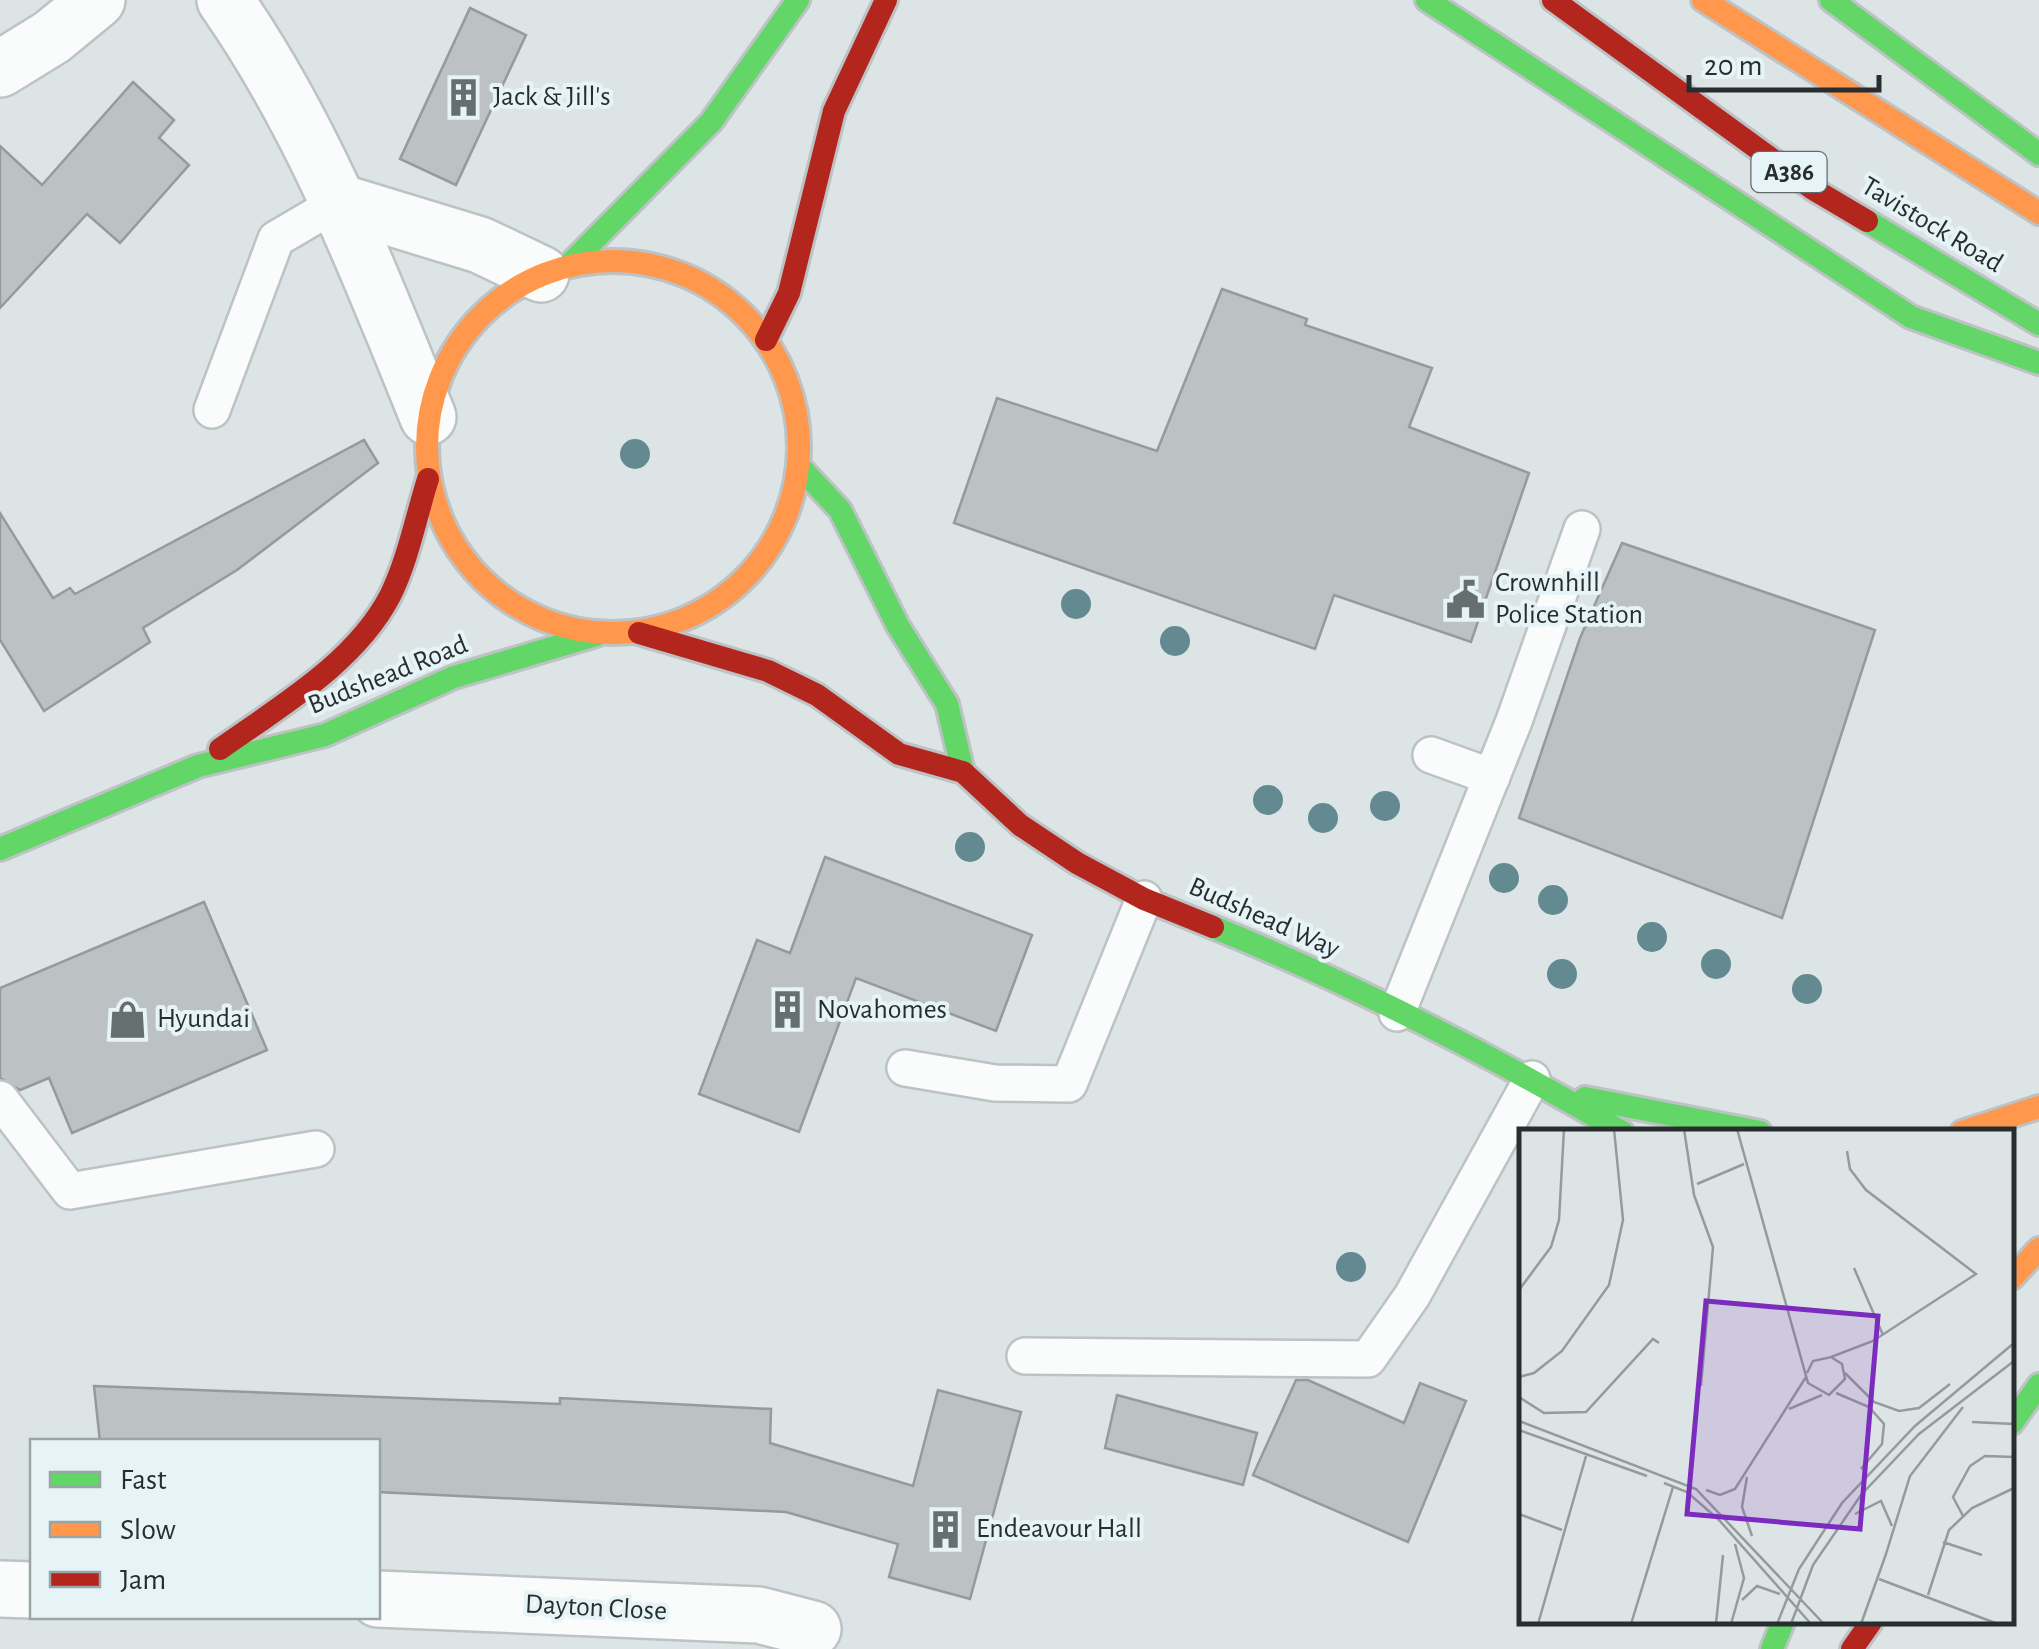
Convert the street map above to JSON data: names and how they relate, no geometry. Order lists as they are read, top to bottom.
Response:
{
  "streets": {
    "main road": [
      "A386",
      "Tavistock Road",
      "Budshead Road",
      "Budshead Way"
    ],
    "street": ["Dayton Close"]
  },
  "places": {
    "building": ["Jack & Jill's", "Novahomes", "Endeavour Hall"],
    "public building": ["Crownhill Police Station"],
    "shop": ["Hyundai"]
  },
  "legend": ["Fast", "Slow", "Jam"],
  "scale_bar": "20 m"
}
